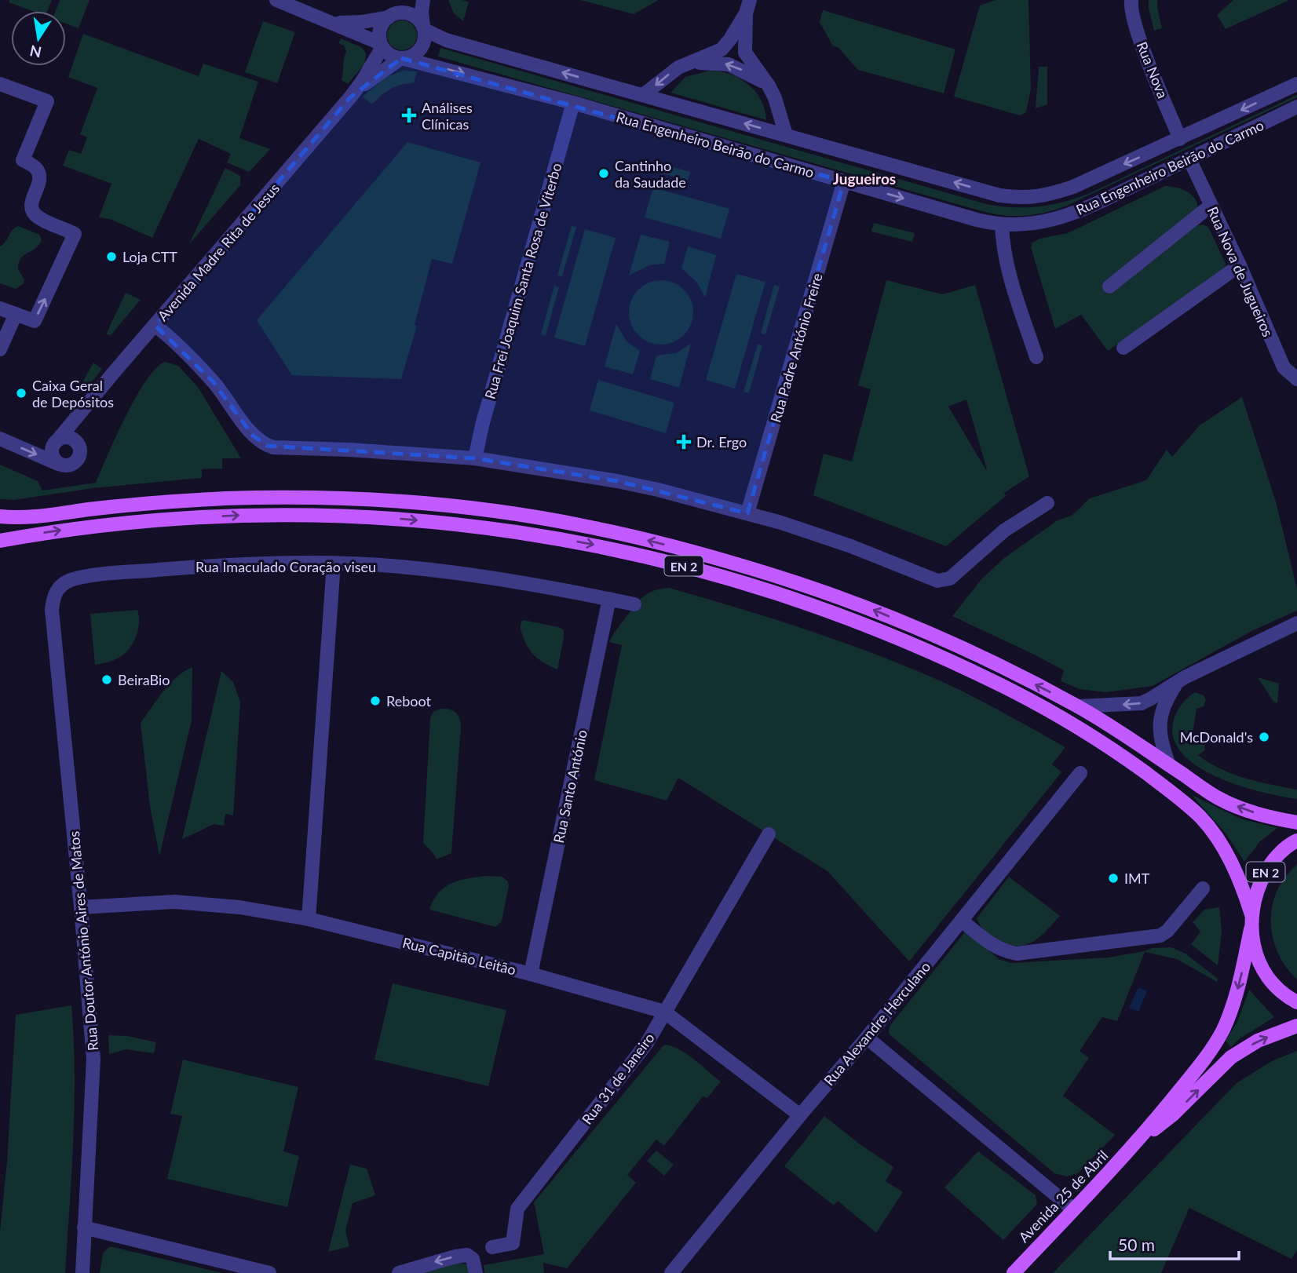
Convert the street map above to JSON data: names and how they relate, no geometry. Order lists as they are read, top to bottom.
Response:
{
  "streets": {
    "main road": ["EN 2", "Avenida 25 de Abril"],
    "street": [
      "Rua Nova",
      "Rua Engenheiro Beirão do Carmo",
      "Avenida Madre Rita de Jesus",
      "Rua Nova de Jugueiros",
      "Rua Frei Joaquim Santa Rosa de Viterbo",
      "Rua Padre António Freire",
      "Rua Imaculado Coração viseu",
      "Rua Santo António",
      "Rua Doutor António Aires de Matos",
      "Rua Capitão Leitão",
      "Rua Alexandre Herculano",
      "Rua 31 de Janeiro"
    ]
  },
  "crossings": [
    ["Rua Nova", "Rua Engenheiro Beirão do Carmo"],
    ["Rua Engenheiro Beirão do Carmo", "Avenida Madre Rita de Jesus"],
    ["Rua Engenheiro Beirão do Carmo", "Rua Nova de Jugueiros"],
    ["Rua Engenheiro Beirão do Carmo", "Rua Frei Joaquim Santa Rosa de Viterbo"],
    ["Rua Engenheiro Beirão do Carmo", "Rua Padre António Freire"],
    ["EN 2", "Avenida 25 de Abril"],
    ["Rua Imaculado Coração viseu", "Rua Santo António"],
    ["Rua Imaculado Coração viseu", "Rua Doutor António Aires de Matos"],
    ["Rua Santo António", "Rua Capitão Leitão"],
    ["Rua Doutor António Aires de Matos", "Rua Capitão Leitão"],
    ["Rua Capitão Leitão", "Rua Alexandre Herculano"],
    ["Rua Capitão Leitão", "Rua 31 de Janeiro"]
  ],
  "districts": ["Jugueiros"],
  "places": {
    "health": ["Análises Clínicas", "Dr. Ergo"],
    "other": [
      "Cantinho da Saudade",
      "Loja CTT",
      "Caixa Geral de Depósitos",
      "BeiraBio",
      "Reboot",
      "McDonald's",
      "IMT"
    ]
  },
  "scale_bar": "50 m",
  "north": "bottom"
}
